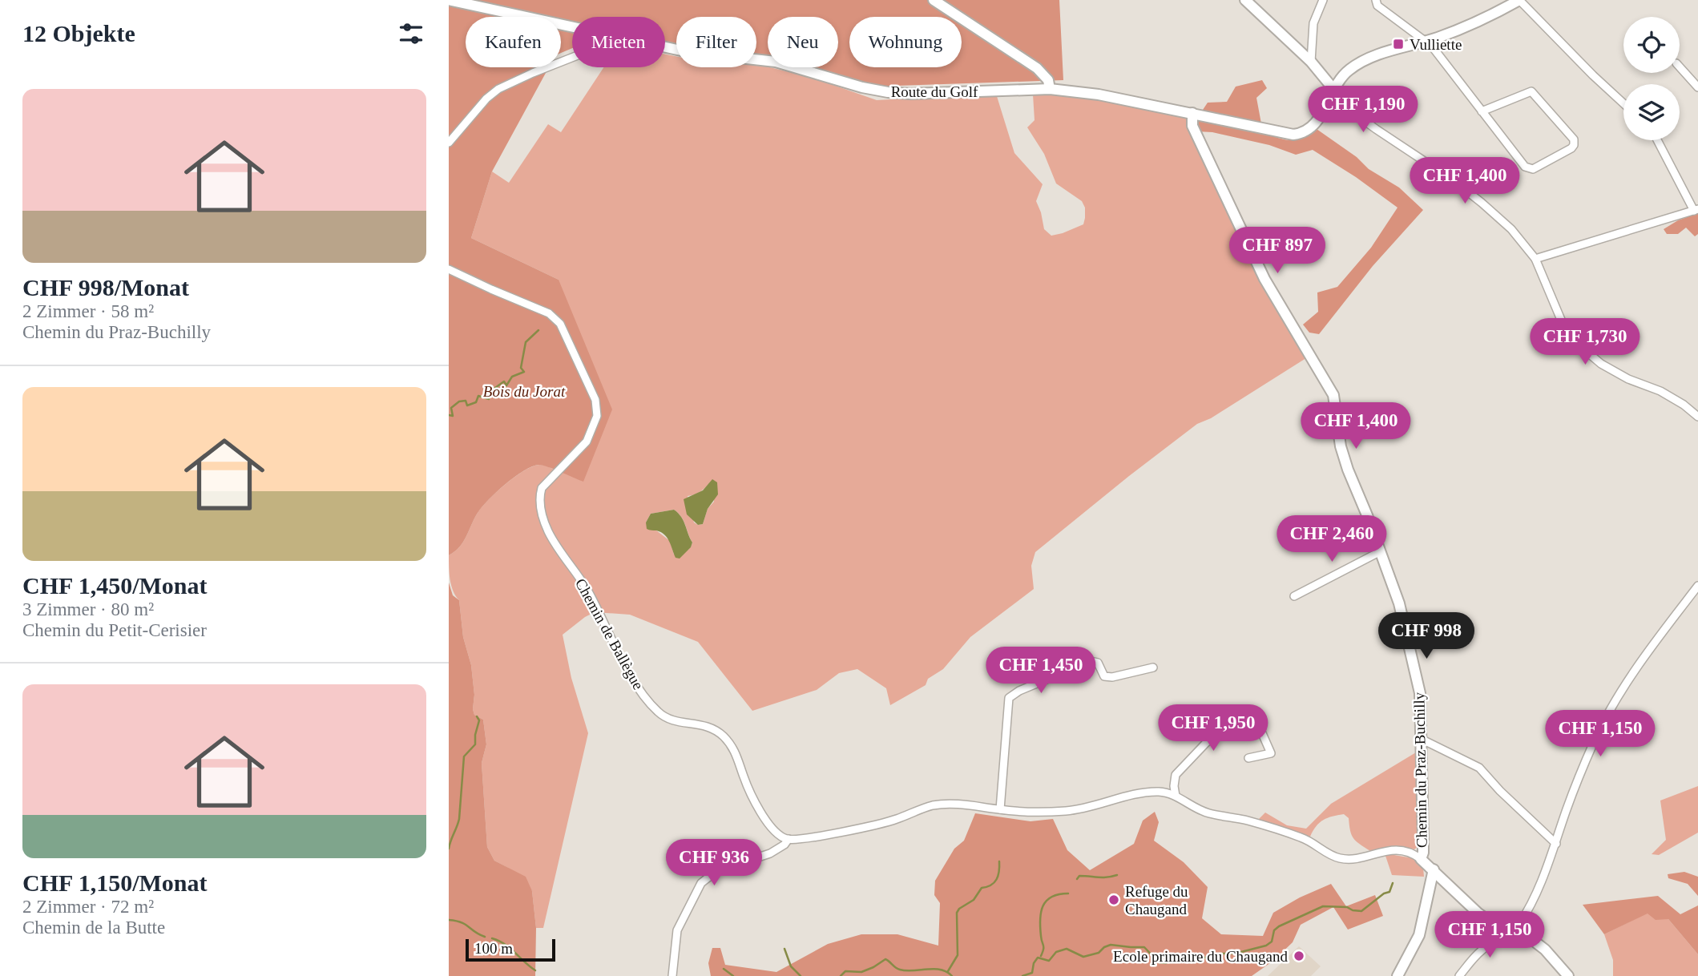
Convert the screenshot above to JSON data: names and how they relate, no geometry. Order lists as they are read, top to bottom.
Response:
{
  "streets": {
    "street": ["Route du Golf", "Chemin de Ballègue", "Chemin du Praz-Buchilly"]
  },
  "crossings": [
    ["Route du Golf", "Chemin du Praz-Buchilly"]
  ],
  "parks": ["Bois du Jorat"],
  "places": {
    "transit": ["Vulliette"],
    "other": ["Refuge du Chaugand", "Ecole primaire du Chaugand"]
  },
  "scale_bar": "100 m",
  "page": {
    "heading": "12 Objekte",
    "chip": [
      "Kaufen",
      "Mieten",
      "Filter",
      "Neu",
      "Wohnung"
    ],
    "list": [
      {
        "name": "CHF 998/Monat",
        "note": "2 Zimmer · 58 m² · Chemin du Praz-Buchilly"
      },
      {
        "name": "CHF 1,450/Monat",
        "note": "3 Zimmer · 80 m² · Chemin du Petit-Cerisier"
      },
      {
        "name": "CHF 1,150/Monat",
        "note": "2 Zimmer · 72 m² · Chemin de la Butte"
      }
    ],
    "price": [
      "CHF 1,190",
      "CHF 1,400",
      "CHF 897",
      "CHF 1,730",
      "CHF 1,400",
      "CHF 2,460",
      "CHF 998",
      "CHF 1,450",
      "CHF 1,950",
      "CHF 1,150",
      "CHF 936",
      "CHF 1,150"
    ],
    "scale": "100 m"
  }
}
